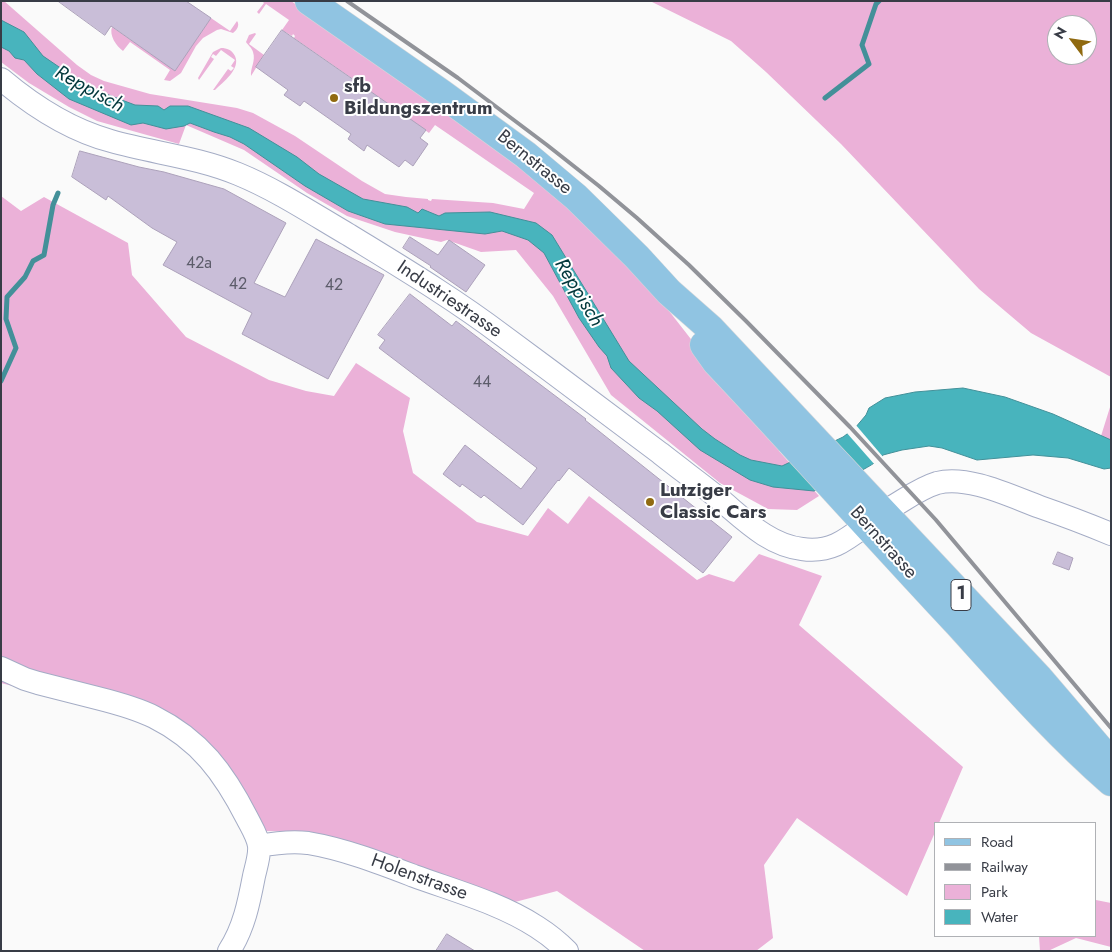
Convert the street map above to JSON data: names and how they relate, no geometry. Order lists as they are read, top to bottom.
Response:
{
  "streets": {
    "main road": ["Bernstrasse", "1"],
    "street": ["Industriestrasse", "Holenstrasse"]
  },
  "crossings": [
    ["Bernstrasse", "Industriestrasse"]
  ],
  "water": ["Reppisch"],
  "places": ["sfb Bildungszentrum", "Lutziger Classic Cars"],
  "house_numbers": [
    "42a",
    "42",
    "42",
    "44"
  ],
  "legend": [
    "Road",
    "Railway",
    "Park",
    "Water"
  ],
  "north": "top left"
}
